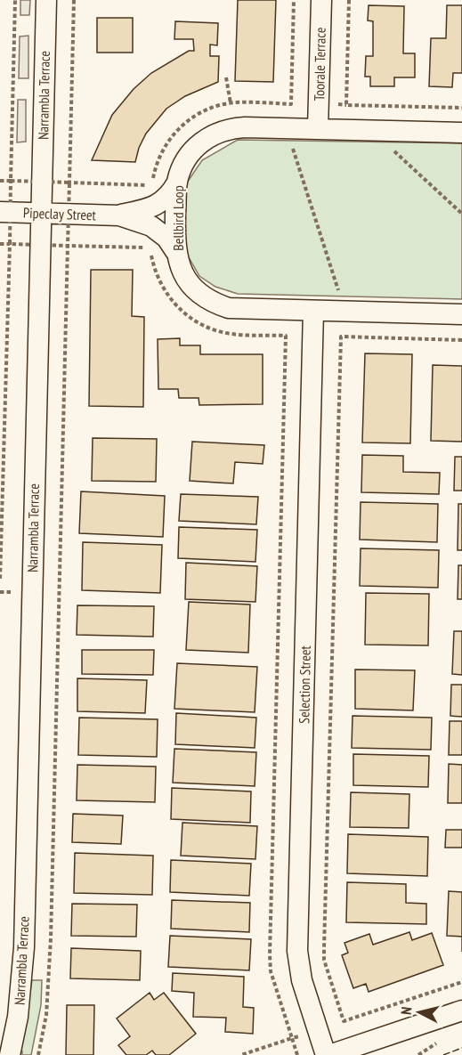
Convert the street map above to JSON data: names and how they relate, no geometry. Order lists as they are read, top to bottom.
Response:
{
  "streets": {
    "street": [
      "Toorale Terrace",
      "Narrambla Terrace",
      "Pipeclay Street",
      "Bellbird Loop",
      "Selection Street"
    ]
  },
  "crossings": [
    ["Toorale Terrace", "Bellbird Loop"],
    ["Narrambla Terrace", "Pipeclay Street"],
    ["Pipeclay Street", "Bellbird Loop"],
    ["Bellbird Loop", "Selection Street"]
  ],
  "north": "left"
}
